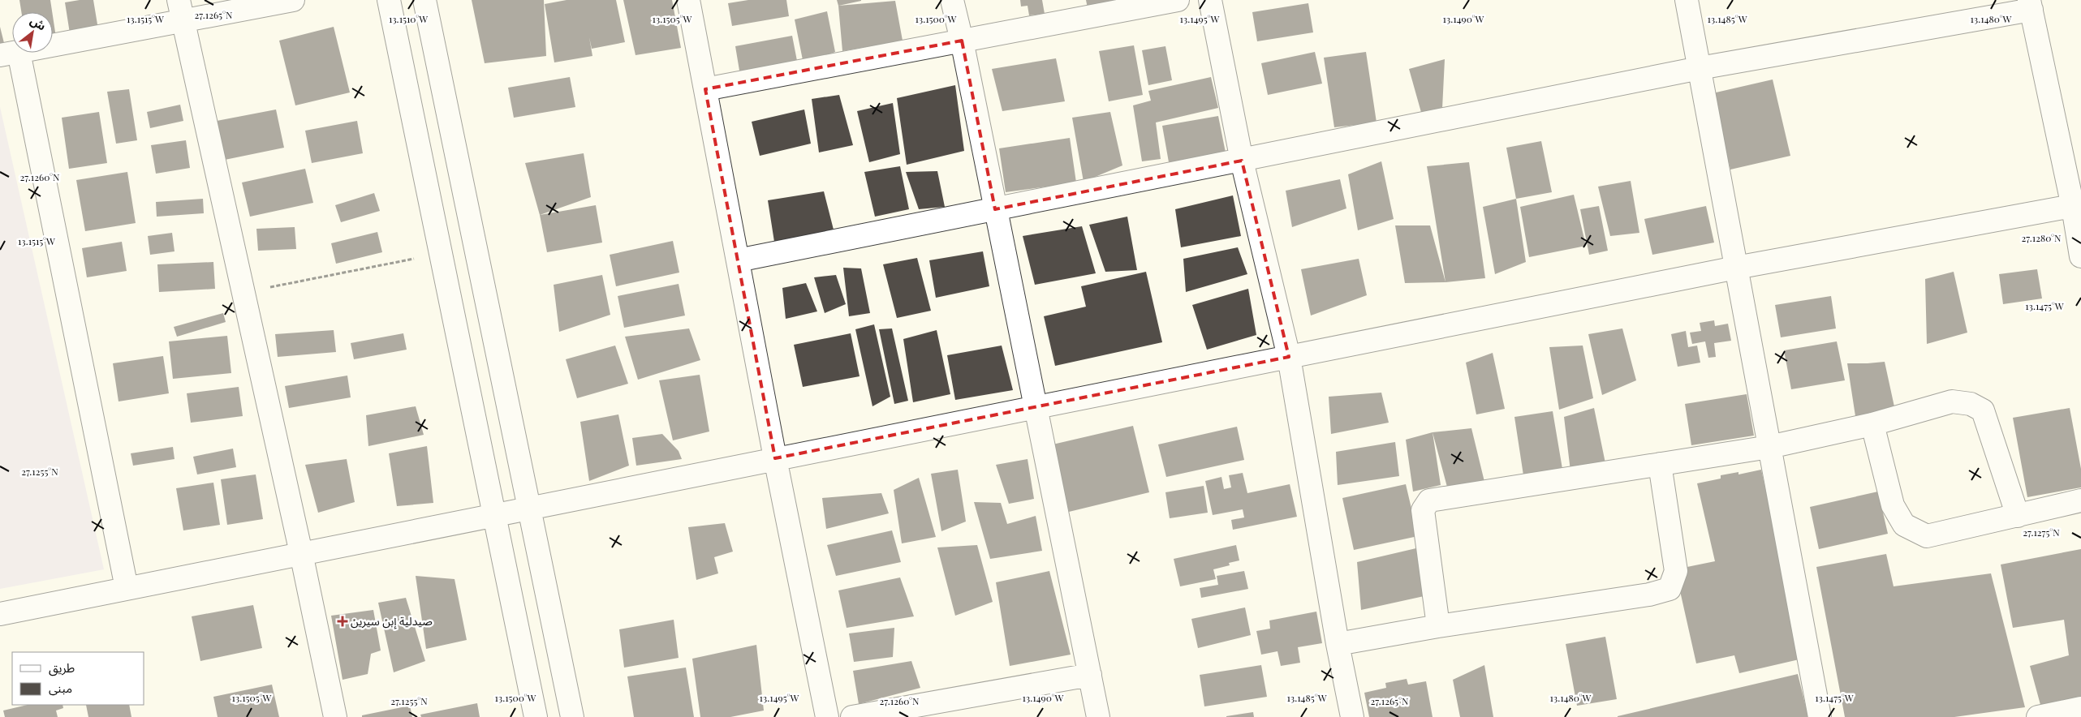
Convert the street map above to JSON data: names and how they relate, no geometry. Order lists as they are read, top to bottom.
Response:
{
  "places": {
    "health": ["صيدلية إبن سيرين"]
  },
  "legend": ["طريق", "مبنى"],
  "north": "top right",
  "coordinates": [
    "27.1265°N",
    "13.1515°W",
    "13.1480°W",
    "13.1510°W",
    "13.1505°W",
    "13.1500°W",
    "13.1495°W",
    "13.1490°W",
    "13.1485°W",
    "27.1260°N",
    "27.1280°N",
    "13.1475°W",
    "27.1255°N",
    "27.1275°N"
  ]
}
